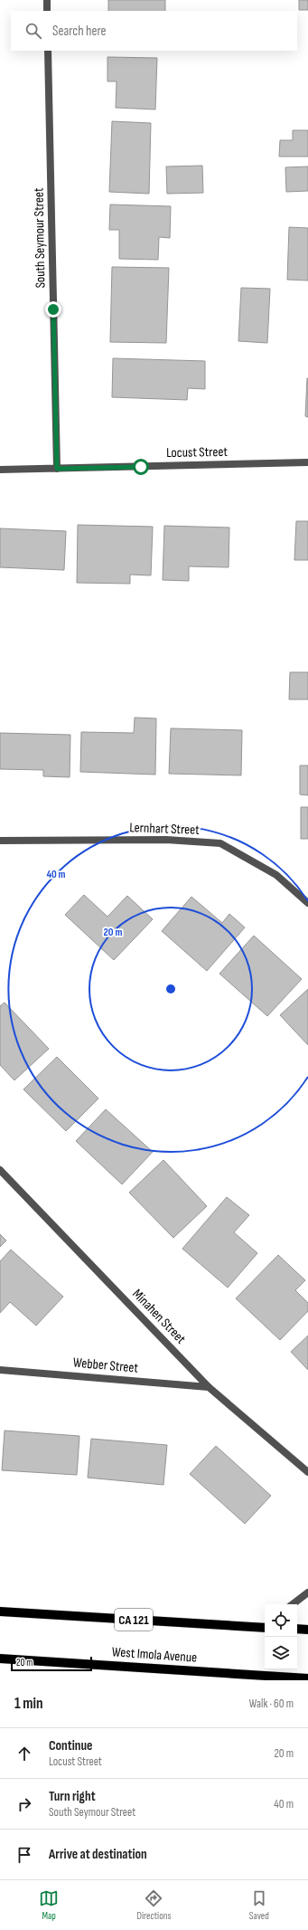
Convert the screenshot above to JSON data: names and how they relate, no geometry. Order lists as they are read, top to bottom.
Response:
{
  "streets": {
    "main road": ["CA 121", "West Imola Avenue"],
    "street": [
      "South Seymour Street",
      "Locust Street",
      "Lernhart Street",
      "Minahen Street",
      "Webber Street"
    ]
  },
  "crossings": [
    ["South Seymour Street", "Locust Street"],
    ["Minahen Street", "Webber Street"]
  ],
  "scale_bar": "20 m",
  "page": {
    "search": "Search here",
    "scale": "20 m",
    "heading": ["1 min", "Walk · 60 m"],
    "list": [
      ["Continue", "Locust Street", "20 m"],
      ["Turn right", "South Seymour Street", "40 m"],
      "Arrive at destination"
    ],
    "nav": ["Map", "Directions", "Saved"]
  },
  "rings": ["40 m", "20 m"]
}
